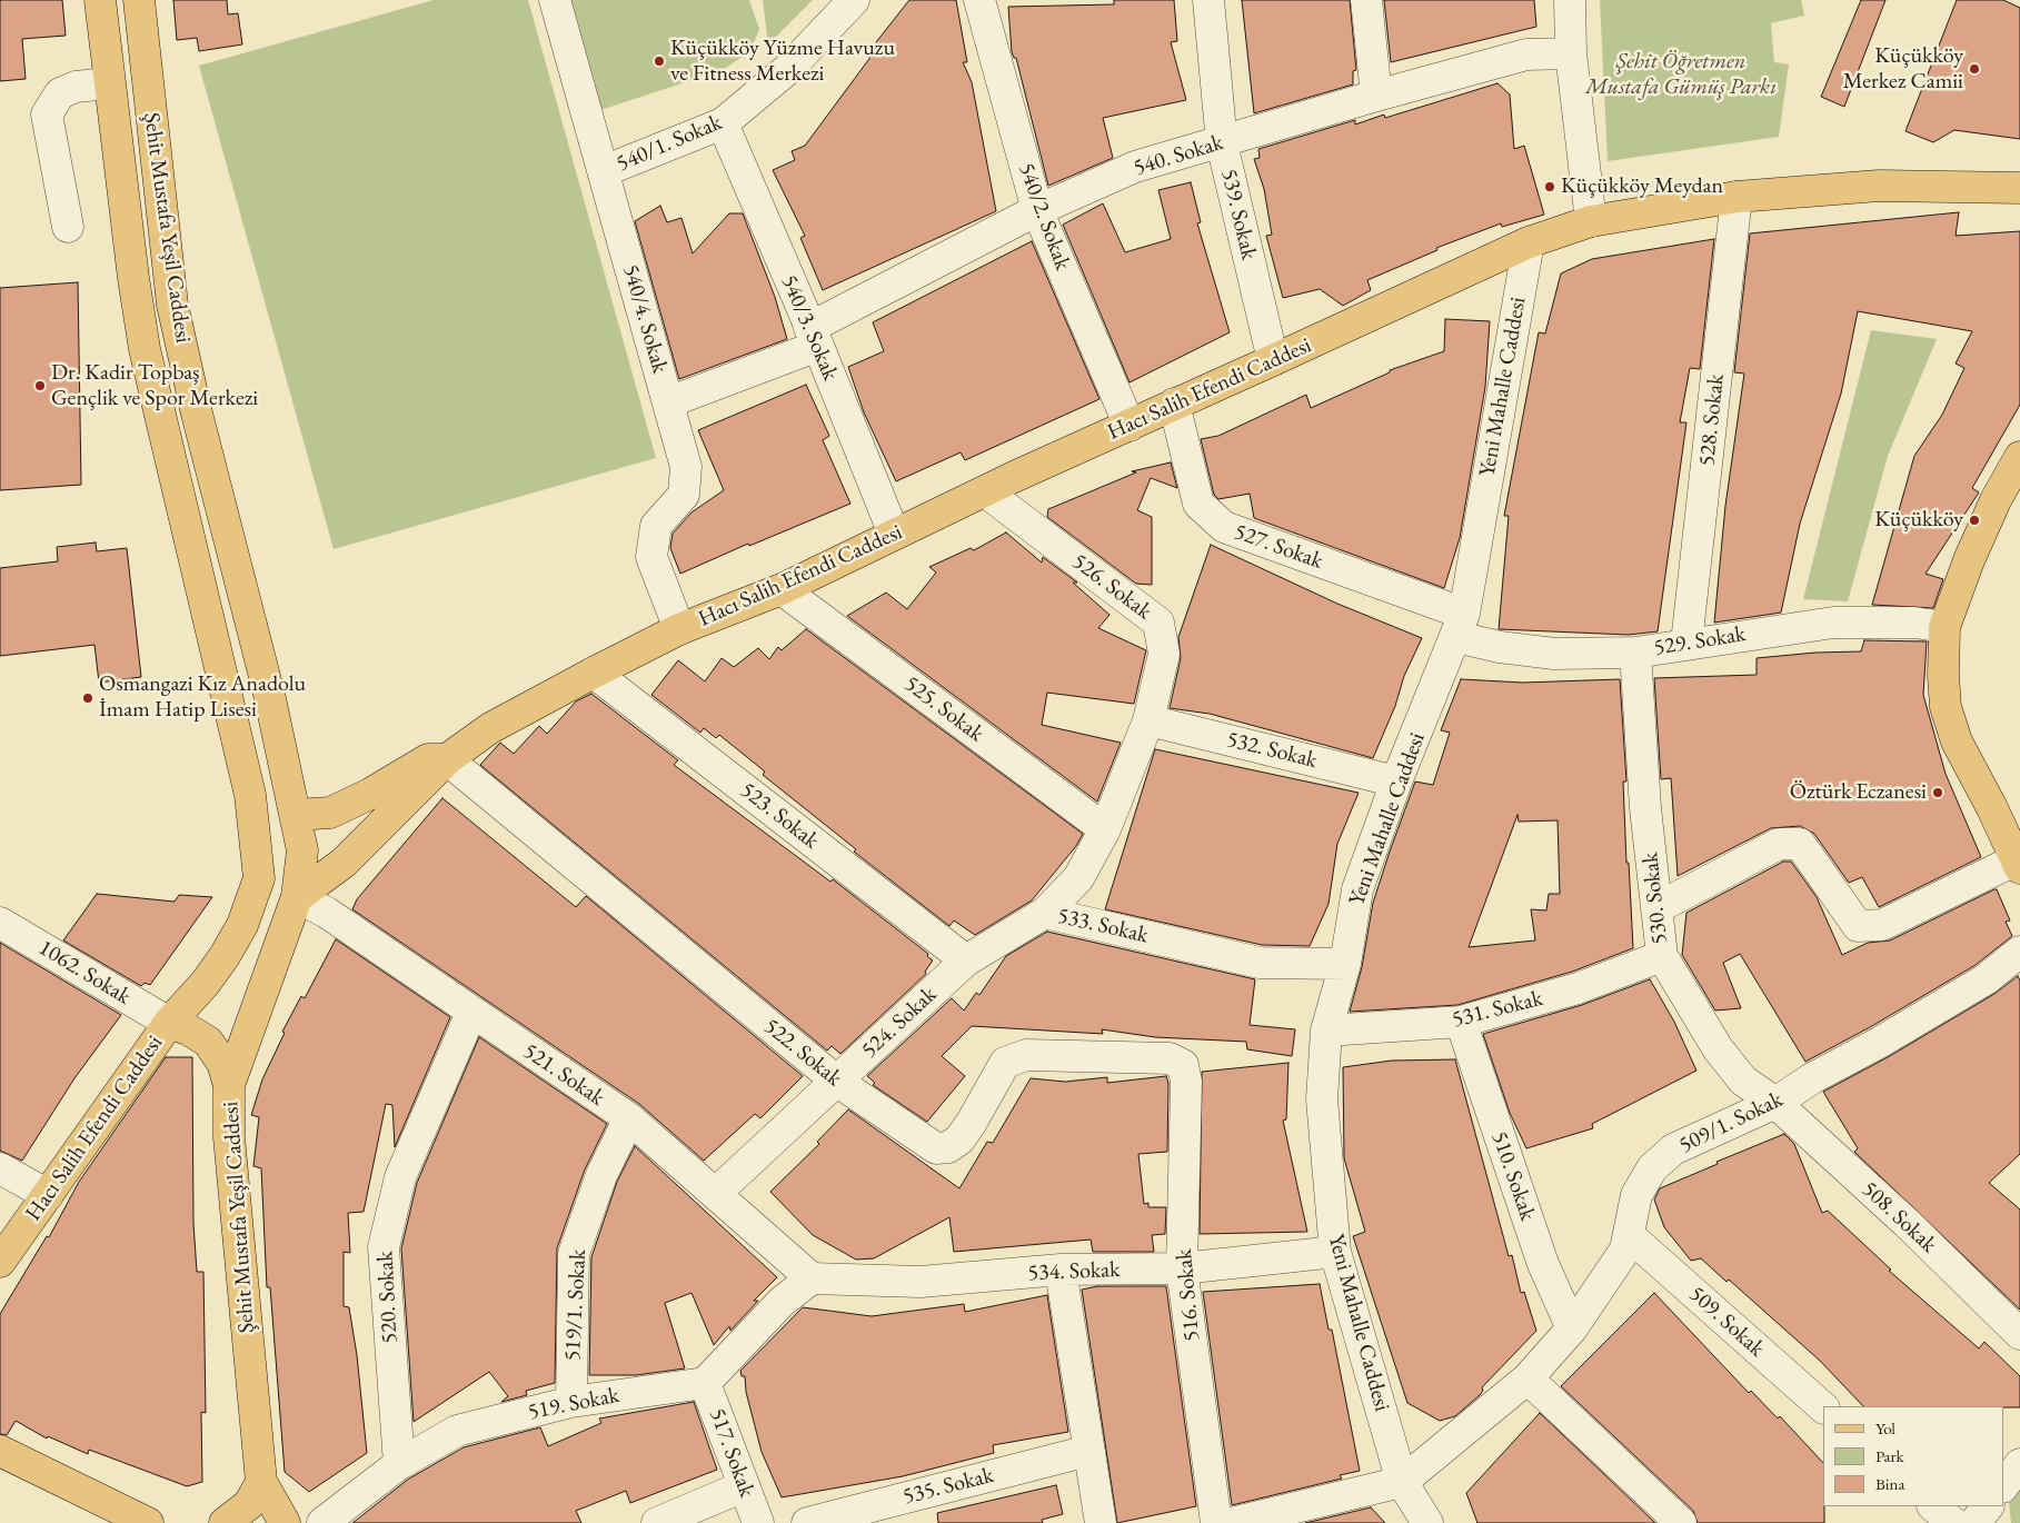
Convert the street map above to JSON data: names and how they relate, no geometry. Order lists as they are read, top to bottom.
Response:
{
  "streets": {
    "main road": ["Şehit Mustafa Yeşil Caddesi", "Hacı Salih Efendi Caddesi"],
    "street": [
      "540/1. Sokak",
      "540. Sokak",
      "539. Sokak",
      "540/2. Sokak",
      "540/4. Sokak",
      "540/3. Sokak",
      "Yeni Mahalle Caddesi",
      "528. Sokak",
      "527. Sokak",
      "526. Sokak",
      "529. Sokak",
      "525. Sokak",
      "532. Sokak",
      "523. Sokak",
      "530. Sokak",
      "533. Sokak",
      "1062. Sokak",
      "531. Sokak",
      "524. Sokak",
      "522. Sokak",
      "521. Sokak",
      "509/1. Sokak",
      "510. Sokak",
      "508. Sokak",
      "534. Sokak",
      "516. Sokak",
      "520. Sokak",
      "519/1. Sokak",
      "509. Sokak",
      "519. Sokak",
      "517. Sokak",
      "535. Sokak"
    ]
  },
  "crossings": [
    ["540/1. Sokak", "540/4. Sokak"],
    ["540/1. Sokak", "540/3. Sokak"],
    ["540. Sokak", "539. Sokak"],
    ["540. Sokak", "540/2. Sokak"],
    ["540. Sokak", "540/4. Sokak"],
    ["540. Sokak", "540/3. Sokak"],
    ["539. Sokak", "Hacı Salih Efendi Caddesi"],
    ["540/2. Sokak", "Hacı Salih Efendi Caddesi"],
    ["Şehit Mustafa Yeşil Caddesi", "Hacı Salih Efendi Caddesi"],
    ["Şehit Mustafa Yeşil Caddesi", "1062. Sokak"],
    ["Şehit Mustafa Yeşil Caddesi", "521. Sokak"],
    ["540/4. Sokak", "Hacı Salih Efendi Caddesi"],
    ["540/3. Sokak", "Hacı Salih Efendi Caddesi"],
    ["Yeni Mahalle Caddesi", "Hacı Salih Efendi Caddesi"],
    ["Yeni Mahalle Caddesi", "527. Sokak"],
    ["Yeni Mahalle Caddesi", "529. Sokak"],
    ["Yeni Mahalle Caddesi", "532. Sokak"],
    ["Yeni Mahalle Caddesi", "533. Sokak"],
    ["Yeni Mahalle Caddesi", "531. Sokak"],
    ["Yeni Mahalle Caddesi", "509/1. Sokak"],
    ["Yeni Mahalle Caddesi", "534. Sokak"],
    ["Hacı Salih Efendi Caddesi", "528. Sokak"],
    ["Hacı Salih Efendi Caddesi", "527. Sokak"],
    ["Hacı Salih Efendi Caddesi", "526. Sokak"],
    ["Hacı Salih Efendi Caddesi", "525. Sokak"],
    ["Hacı Salih Efendi Caddesi", "523. Sokak"],
    ["Hacı Salih Efendi Caddesi", "1062. Sokak"],
    ["Hacı Salih Efendi Caddesi", "522. Sokak"],
    ["Hacı Salih Efendi Caddesi", "521. Sokak"],
    ["528. Sokak", "529. Sokak"],
    ["527. Sokak", "529. Sokak"],
    ["526. Sokak", "532. Sokak"],
    ["526. Sokak", "533. Sokak"],
    ["529. Sokak", "530. Sokak"],
    ["525. Sokak", "533. Sokak"],
    ["532. Sokak", "533. Sokak"],
    ["523. Sokak", "524. Sokak"],
    ["530. Sokak", "531. Sokak"],
    ["530. Sokak", "509/1. Sokak"],
    ["530. Sokak", "508. Sokak"],
    ["533. Sokak", "524. Sokak"],
    ["531. Sokak", "510. Sokak"],
    ["524. Sokak", "522. Sokak"],
    ["524. Sokak", "521. Sokak"],
    ["522. Sokak", "516. Sokak"],
    ["521. Sokak", "534. Sokak"],
    ["521. Sokak", "520. Sokak"],
    ["521. Sokak", "519/1. Sokak"],
    ["509/1. Sokak", "510. Sokak"],
    ["509/1. Sokak", "508. Sokak"],
    ["509/1. Sokak", "509. Sokak"],
    ["534. Sokak", "516. Sokak"],
    ["520. Sokak", "519. Sokak"],
    ["519/1. Sokak", "519. Sokak"],
    ["519. Sokak", "517. Sokak"]
  ],
  "parks": ["Şehit Öğretmen Mustafa Gümüş Parkı"],
  "places": [
    "Küçükköy Yüzme Havuzu ve Fitness Merkezi",
    "Küçükköy Merkez Camii",
    "Küçükköy Meydan",
    "Dr. Kadir Topbaş Gençlik ve Spor Merkezi",
    "Küçükköy",
    "Osmangazi Kız Anadolu İmam Hatip Lisesi",
    "Öztürk Eczanesi"
  ],
  "legend": ["Yol", "Park", "Bina"]
}
